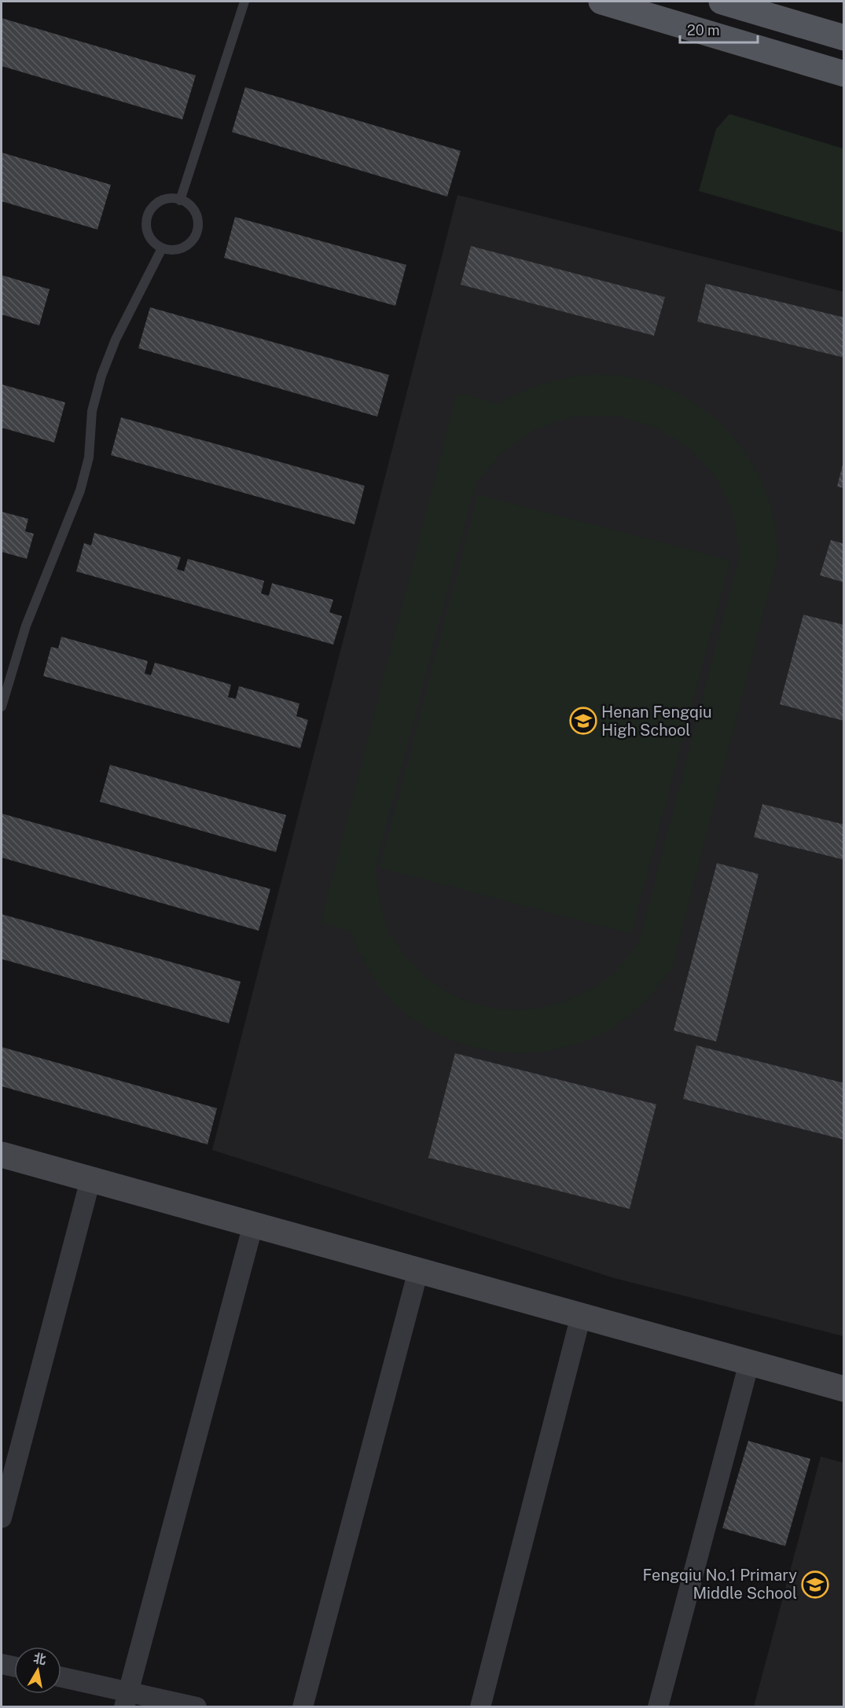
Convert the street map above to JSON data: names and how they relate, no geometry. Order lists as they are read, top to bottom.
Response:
{
  "places": {
    "school or university": ["Henan Fengqiu High School", "Fengqiu No.1 Primary Middle School"]
  },
  "scale_bar": "20 m",
  "north": "top"
}
